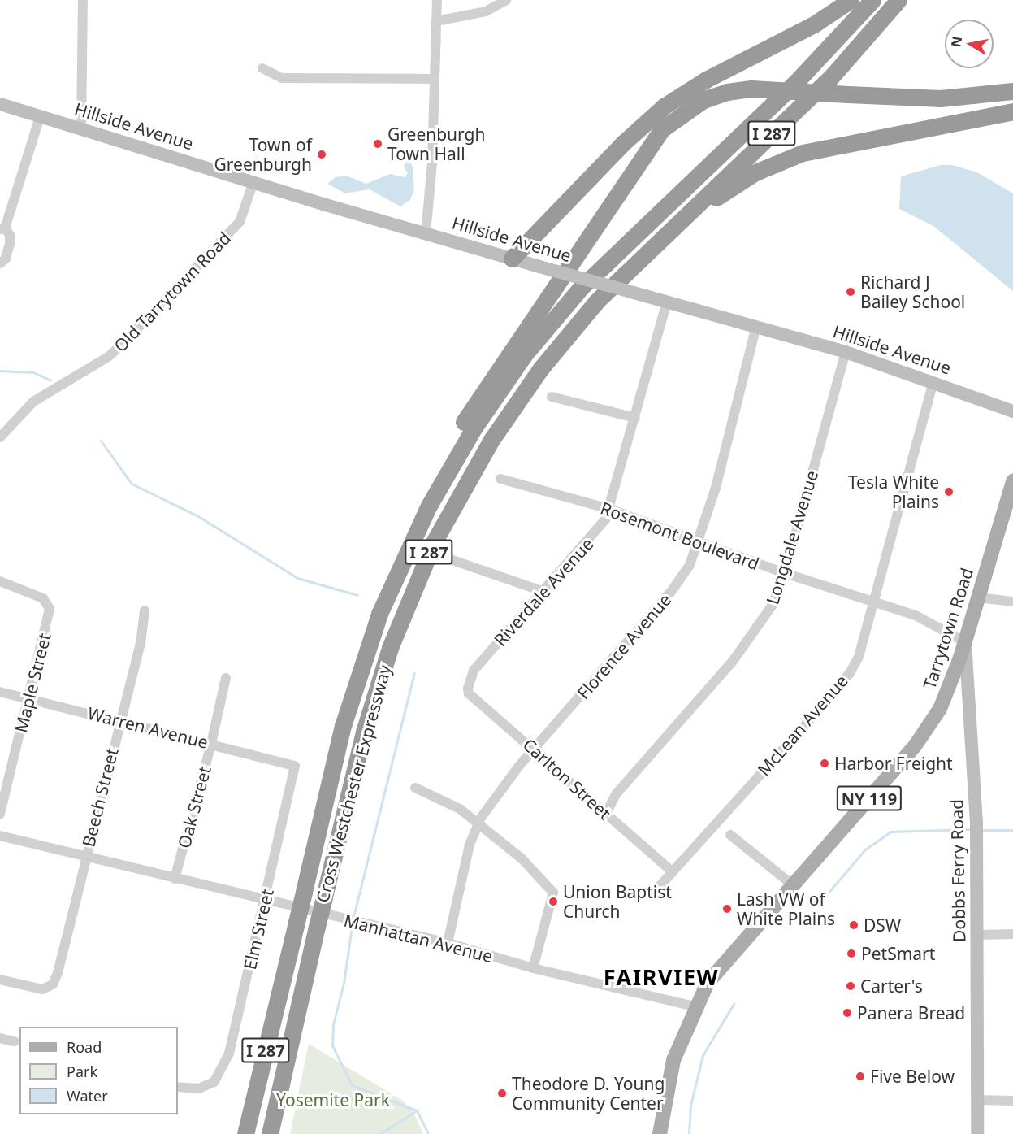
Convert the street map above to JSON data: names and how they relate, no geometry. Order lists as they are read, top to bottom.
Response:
{
  "streets": {
    "highway": ["I 287", "Cross Westchester Expressway"],
    "main road": [
      "Hillside Avenue",
      "Tarrytown Road",
      "NY 119",
      "Dobbs Ferry Road"
    ],
    "street": [
      "Old Tarrytown Road",
      "Rosemont Boulevard",
      "Longdale Avenue",
      "Riverdale Avenue",
      "Florence Avenue",
      "Maple Street",
      "McLean Avenue",
      "Warren Avenue",
      "Carlton Street",
      "Beech Street",
      "Oak Street",
      "Elm Street",
      "Manhattan Avenue"
    ]
  },
  "crossings": [
    ["Hillside Avenue", "Old Tarrytown Road"],
    ["Hillside Avenue", "Longdale Avenue"],
    ["Hillside Avenue", "Riverdale Avenue"],
    ["Hillside Avenue", "Florence Avenue"],
    ["Hillside Avenue", "McLean Avenue"],
    ["Rosemont Boulevard", "Longdale Avenue"],
    ["Rosemont Boulevard", "Riverdale Avenue"],
    ["Rosemont Boulevard", "Tarrytown Road"],
    ["Rosemont Boulevard", "Florence Avenue"],
    ["Rosemont Boulevard", "McLean Avenue"],
    ["Rosemont Boulevard", "Dobbs Ferry Road"],
    ["Longdale Avenue", "Carlton Street"],
    ["Riverdale Avenue", "Carlton Street"],
    ["Tarrytown Road", "Dobbs Ferry Road"],
    ["Tarrytown Road", "Manhattan Avenue"],
    ["Florence Avenue", "Carlton Street"],
    ["Florence Avenue", "Manhattan Avenue"],
    ["Maple Street", "Warren Avenue"],
    ["McLean Avenue", "Carlton Street"],
    ["Warren Avenue", "Beech Street"],
    ["Warren Avenue", "Oak Street"],
    ["Warren Avenue", "Elm Street"],
    ["Beech Street", "Manhattan Avenue"],
    ["Oak Street", "Manhattan Avenue"],
    ["Elm Street", "Manhattan Avenue"]
  ],
  "districts": ["FAIRVIEW"],
  "parks": ["Yosemite Park"],
  "places": [
    "Greenburgh Town Hall",
    "Town of Greenburgh",
    "Richard J Bailey School",
    "Tesla White Plains",
    "Harbor Freight",
    "Union Baptist Church",
    "Lash VW of White Plains",
    "DSW",
    "PetSmart",
    "Carter's",
    "Panera Bread",
    "Five Below",
    "Theodore D. Young Community Center"
  ],
  "legend": ["Road", "Park", "Water"],
  "north": "left"
}
